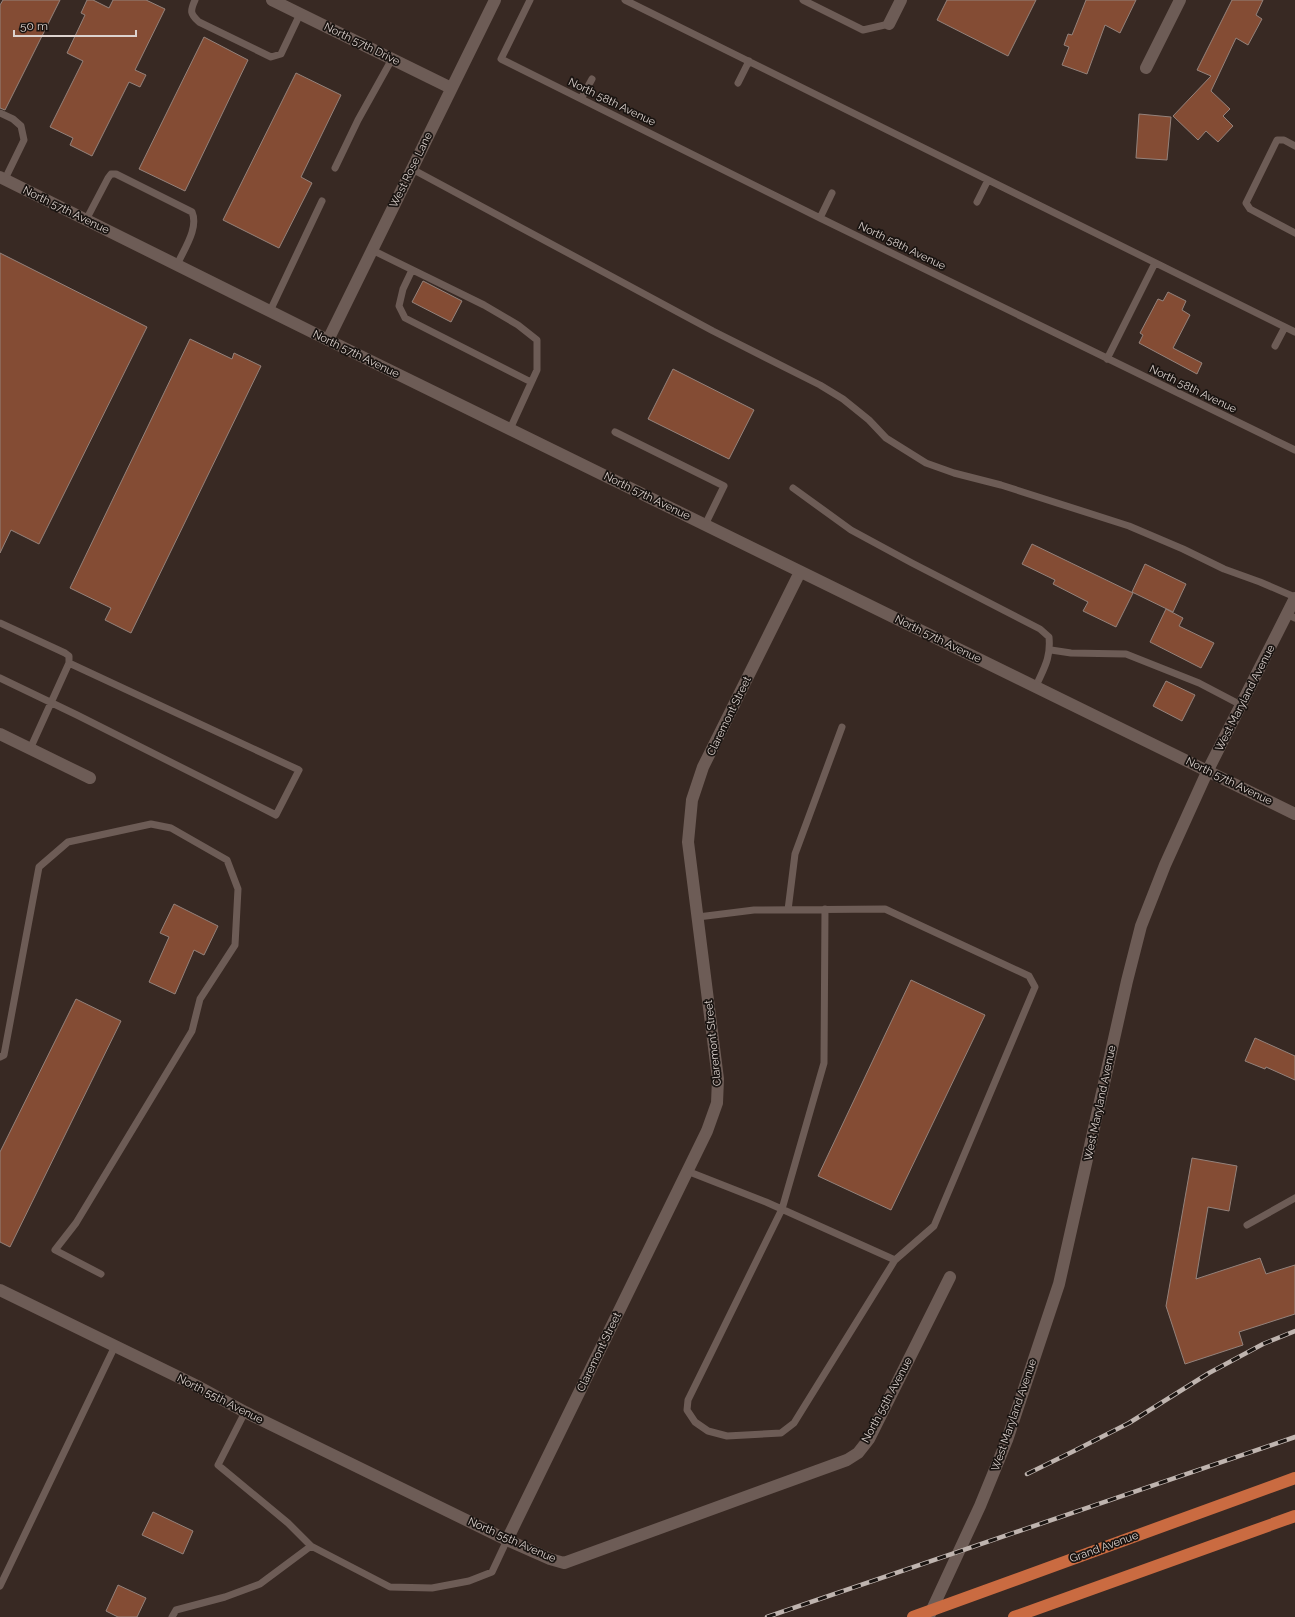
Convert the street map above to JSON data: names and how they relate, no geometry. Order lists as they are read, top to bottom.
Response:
{
  "streets": {
    "highway": ["Grand Avenue"],
    "street": [
      "North 57th Drive",
      "West Rose Lane",
      "North 57th Avenue",
      "West Maryland Avenue",
      "Claremont Street",
      "North 55th Avenue"
    ],
    "lane": ["North 58th Avenue"]
  },
  "crossings": [
    ["North 57th Drive", "West Rose Lane"],
    ["West Rose Lane", "North 57th Avenue"],
    ["North 57th Avenue", "West Maryland Avenue"],
    ["North 57th Avenue", "Claremont Street"],
    ["Claremont Street", "North 55th Avenue"]
  ],
  "scale_bar": "50 m"
}
